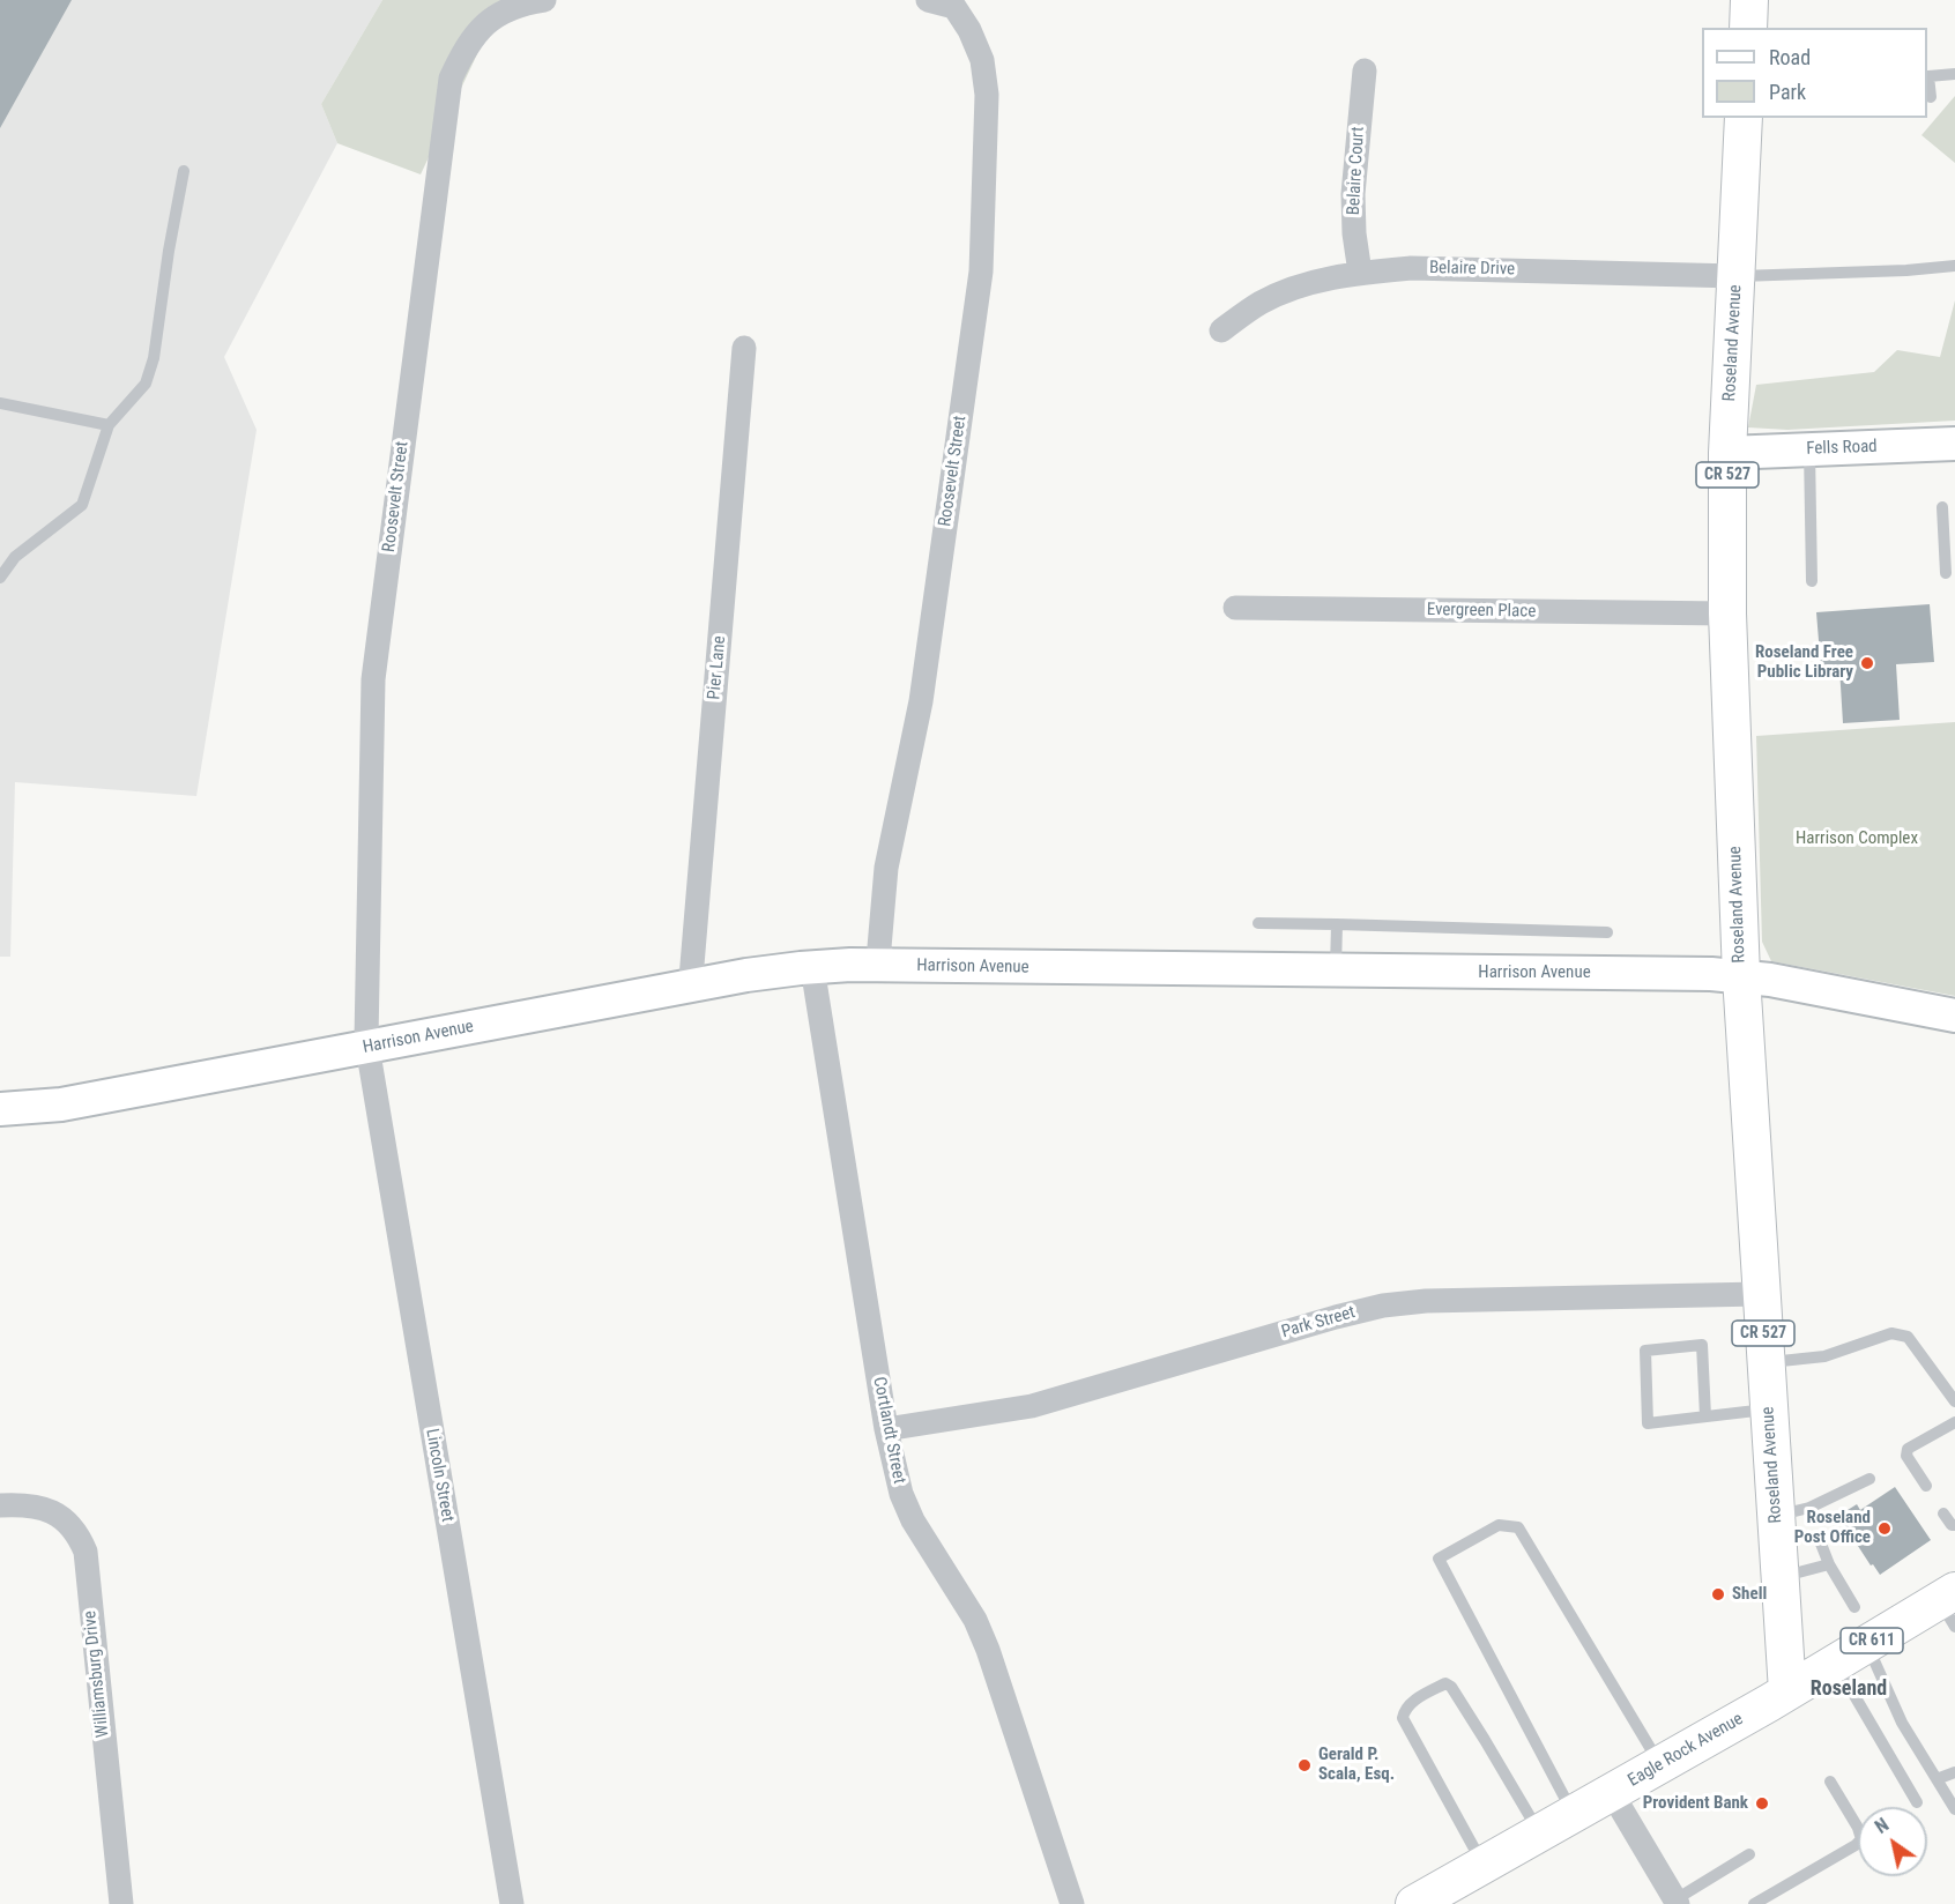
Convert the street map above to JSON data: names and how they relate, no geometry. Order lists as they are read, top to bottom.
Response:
{
  "streets": {
    "main road": [
      "Roseland Avenue",
      "CR 527",
      "CR 611",
      "Eagle Rock Avenue"
    ],
    "street": [
      "Belaire Court",
      "Belaire Drive",
      "Fells Road",
      "Roosevelt Street",
      "Evergreen Place",
      "Pier Lane",
      "Harrison Avenue",
      "Park Street",
      "Cortlandt Street",
      "Lincoln Street",
      "Williamsburg Drive"
    ]
  },
  "crossings": [
    ["Belaire Court", "Belaire Drive"],
    ["Belaire Drive", "Roseland Avenue"],
    ["Roseland Avenue", "Fells Road"],
    ["Roseland Avenue", "Evergreen Place"],
    ["Roseland Avenue", "Harrison Avenue"],
    ["Roseland Avenue", "Park Street"],
    ["Roseland Avenue", "Eagle Rock Avenue"],
    ["Roosevelt Street", "Harrison Avenue"],
    ["Roosevelt Street", "Lincoln Street"],
    ["Pier Lane", "Harrison Avenue"],
    ["Harrison Avenue", "Cortlandt Street"],
    ["Harrison Avenue", "Lincoln Street"],
    ["Park Street", "Cortlandt Street"]
  ],
  "districts": ["Roseland"],
  "parks": ["Harrison Complex"],
  "places": [
    "Roseland Free Public Library",
    "Roseland Post Office",
    "Shell",
    "Gerald P. Scala, Esq.",
    "Provident Bank"
  ],
  "legend": ["Road", "Park"],
  "north": "top left"
}
